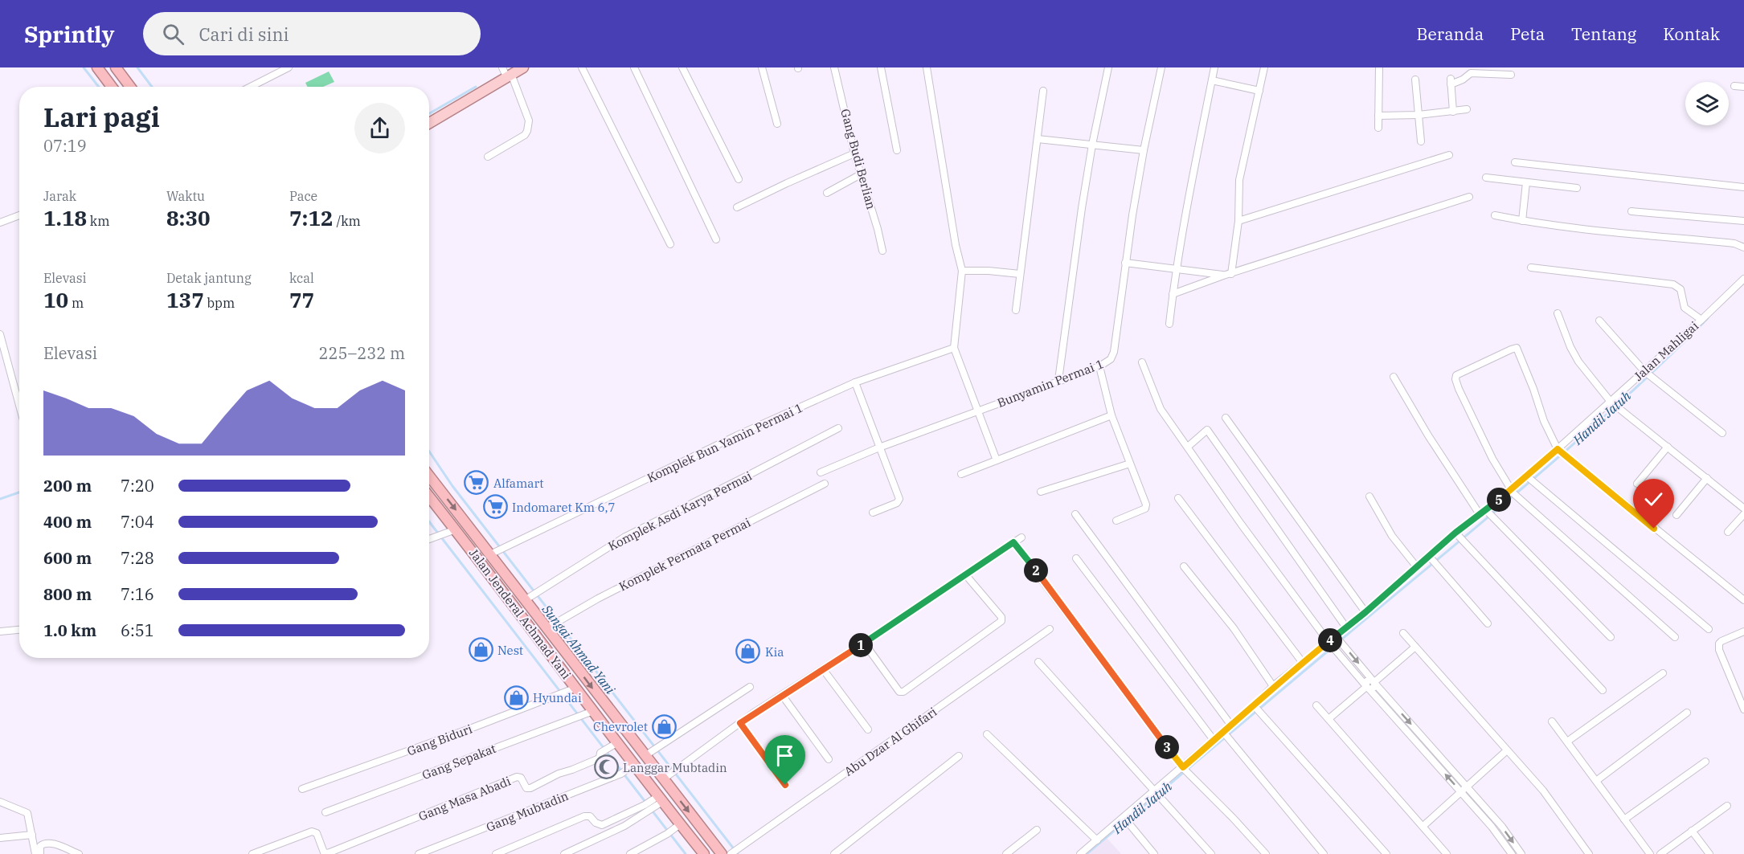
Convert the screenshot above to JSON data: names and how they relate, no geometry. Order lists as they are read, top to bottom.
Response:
{
  "streets": {
    "highway": ["Jalan Jenderal Achmad Yani"],
    "street": [
      "Gang Budi Berlian",
      "Jalan Mahligai",
      "Bunyamin Permai 1",
      "Komplek Bun Yamin Permai 1",
      "Komplek Asdi Karya Permai",
      "Komplek Permata Permai",
      "Gang Biduri",
      "Abu Dzar Al Ghifari",
      "Gang Sepakat",
      "Gang Masa Abadi",
      "Gang Mubtadin"
    ]
  },
  "crossings": [
    ["Komplek Bun Yamin Permai 1", "Jalan Jenderal Achmad Yani"],
    ["Komplek Asdi Karya Permai", "Jalan Jenderal Achmad Yani"],
    ["Komplek Permata Permai", "Jalan Jenderal Achmad Yani"],
    ["Jalan Jenderal Achmad Yani", "Gang Biduri"],
    ["Jalan Jenderal Achmad Yani", "Gang Sepakat"],
    ["Jalan Jenderal Achmad Yani", "Gang Masa Abadi"],
    ["Jalan Jenderal Achmad Yani", "Gang Mubtadin"]
  ],
  "water": ["Handil Jatuh", "Sungai Ahmad Yani"],
  "places": {
    "supermarket": ["Alfamart", "Indomaret Km 6,7"],
    "shop": [
      "Nest",
      "Kia",
      "Hyundai",
      "Chevrolet"
    ],
    "mosque": ["Langgar Mubtadin"]
  },
  "page": {
    "header": "Sprintly",
    "search": "Cari di sini",
    "nav": [
      "Beranda",
      "Peta",
      "Tentang",
      "Kontak"
    ],
    "heading": ["Lari pagi", "07:19"],
    "stats": [
      ["Jarak", "1.18 km"],
      ["Waktu", "8:30"],
      ["Pace", "7:12 /km"],
      ["Elevasi", "10 m"],
      ["Detak jantung", "137 bpm"],
      ["kcal", "77"]
    ],
    "chart": ["Elevasi", "225–232 m"],
    "list": [
      {
        "name": "200 m",
        "note": "7:20"
      },
      {
        "name": "400 m",
        "note": "7:04"
      },
      {
        "name": "600 m",
        "note": "7:28"
      },
      {
        "name": "800 m",
        "note": "7:16"
      },
      {
        "name": "1.0 km",
        "note": "6:51"
      }
    ],
    "pins": [
      "5",
      "2",
      "4",
      "1",
      "3"
    ]
  }
}
